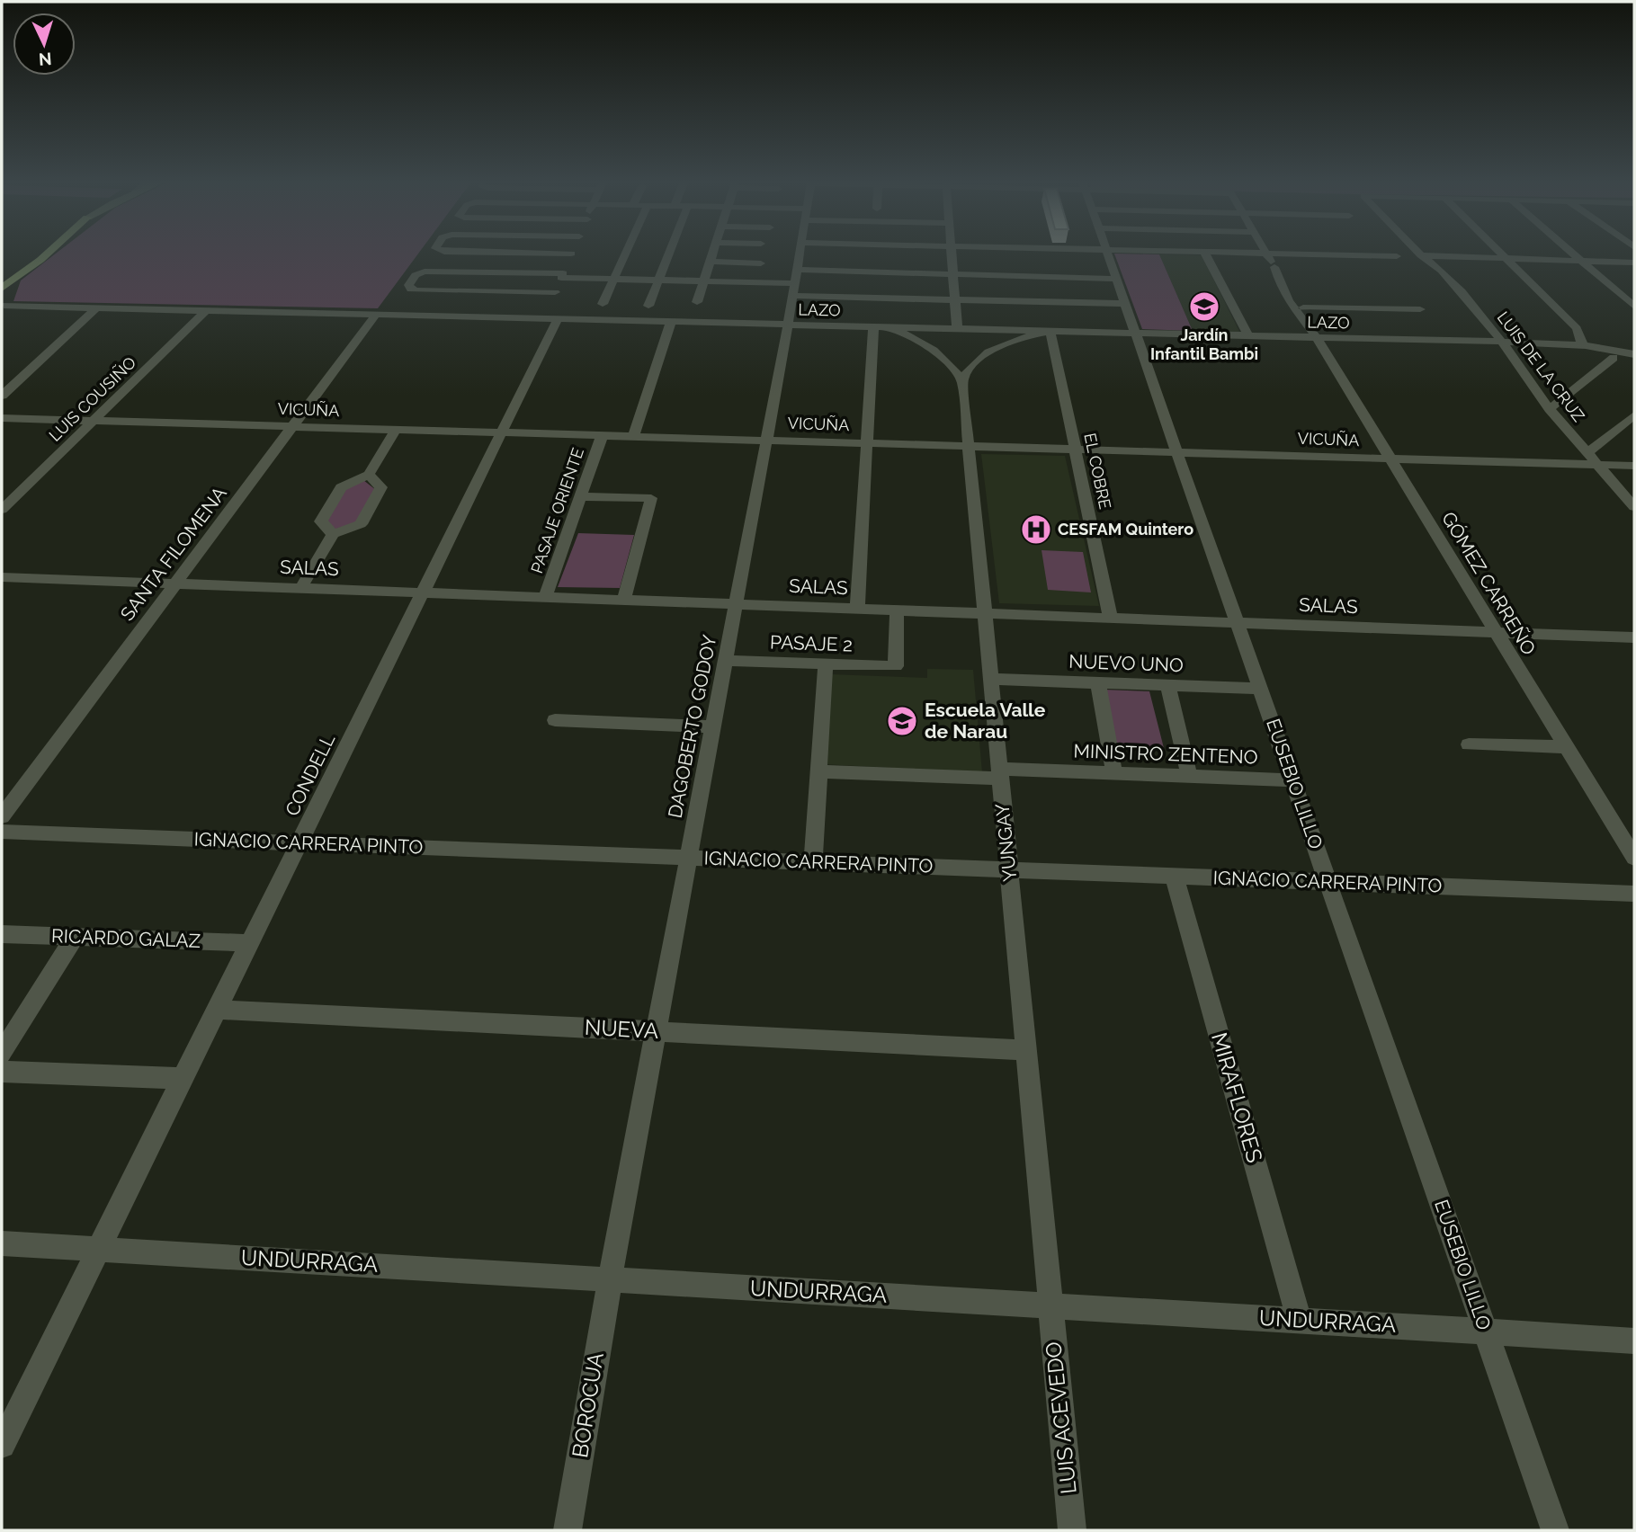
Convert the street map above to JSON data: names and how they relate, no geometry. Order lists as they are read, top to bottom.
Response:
{
  "streets": {
    "street": [
      "LAZO",
      "LUIS DE LA CRUZ",
      "LUIS COUSIÑO",
      "VICUÑA",
      "EL COBRE",
      "PASAJE ORIENTE",
      "SANTA FILOMENA",
      "SALAS",
      "GÓMEZ CARREÑO",
      "PASAJE 2",
      "NUEVO UNO",
      "DAGOBERTO GODOY",
      "MINISTRO ZENTENO",
      "CONDELL",
      "EUSEBIO LILLO",
      "YUNGAY",
      "IGNACIO CARRERA PINTO",
      "RICARDO GALAZ",
      "NUEVA",
      "MIRAFLORES",
      "UNDURRAGA",
      "BOROCUA",
      "LUIS ACEVEDO"
    ]
  },
  "crossings": [
    ["LAZO", "LUIS DE LA CRUZ"],
    ["LAZO", "LUIS COUSIÑO"],
    ["LAZO", "EL COBRE"],
    ["LAZO", "SANTA FILOMENA"],
    ["LAZO", "GÓMEZ CARREÑO"],
    ["LAZO", "DAGOBERTO GODOY"],
    ["LAZO", "CONDELL"],
    ["LAZO", "EUSEBIO LILLO"],
    ["LUIS DE LA CRUZ", "VICUÑA"],
    ["LUIS COUSIÑO", "VICUÑA"],
    ["VICUÑA", "EL COBRE"],
    ["VICUÑA", "PASAJE ORIENTE"],
    ["VICUÑA", "SANTA FILOMENA"],
    ["VICUÑA", "GÓMEZ CARREÑO"],
    ["VICUÑA", "DAGOBERTO GODOY"],
    ["VICUÑA", "CONDELL"],
    ["VICUÑA", "EUSEBIO LILLO"],
    ["VICUÑA", "YUNGAY"],
    ["EL COBRE", "SALAS"],
    ["PASAJE ORIENTE", "SALAS"],
    ["SANTA FILOMENA", "SALAS"],
    ["SALAS", "GÓMEZ CARREÑO"],
    ["SALAS", "PASAJE 2"],
    ["SALAS", "DAGOBERTO GODOY"],
    ["SALAS", "CONDELL"],
    ["SALAS", "EUSEBIO LILLO"],
    ["SALAS", "YUNGAY"],
    ["PASAJE 2", "DAGOBERTO GODOY"],
    ["NUEVO UNO", "EUSEBIO LILLO"],
    ["NUEVO UNO", "YUNGAY"],
    ["DAGOBERTO GODOY", "IGNACIO CARRERA PINTO"],
    ["DAGOBERTO GODOY", "NUEVA"],
    ["DAGOBERTO GODOY", "UNDURRAGA"],
    ["DAGOBERTO GODOY", "BOROCUA"],
    ["MINISTRO ZENTENO", "EUSEBIO LILLO"],
    ["MINISTRO ZENTENO", "YUNGAY"],
    ["CONDELL", "IGNACIO CARRERA PINTO"],
    ["CONDELL", "RICARDO GALAZ"],
    ["CONDELL", "NUEVA"],
    ["CONDELL", "UNDURRAGA"],
    ["EUSEBIO LILLO", "IGNACIO CARRERA PINTO"],
    ["EUSEBIO LILLO", "UNDURRAGA"],
    ["YUNGAY", "IGNACIO CARRERA PINTO"],
    ["YUNGAY", "NUEVA"],
    ["YUNGAY", "UNDURRAGA"],
    ["YUNGAY", "LUIS ACEVEDO"],
    ["IGNACIO CARRERA PINTO", "MIRAFLORES"],
    ["MIRAFLORES", "UNDURRAGA"],
    ["UNDURRAGA", "BOROCUA"],
    ["UNDURRAGA", "LUIS ACEVEDO"]
  ],
  "places": {
    "school or university": ["Jardín Infantil Bambi", "Escuela Valle de Narau"],
    "hospital": ["CESFAM Quintero"]
  },
  "north": "bottom"
}
